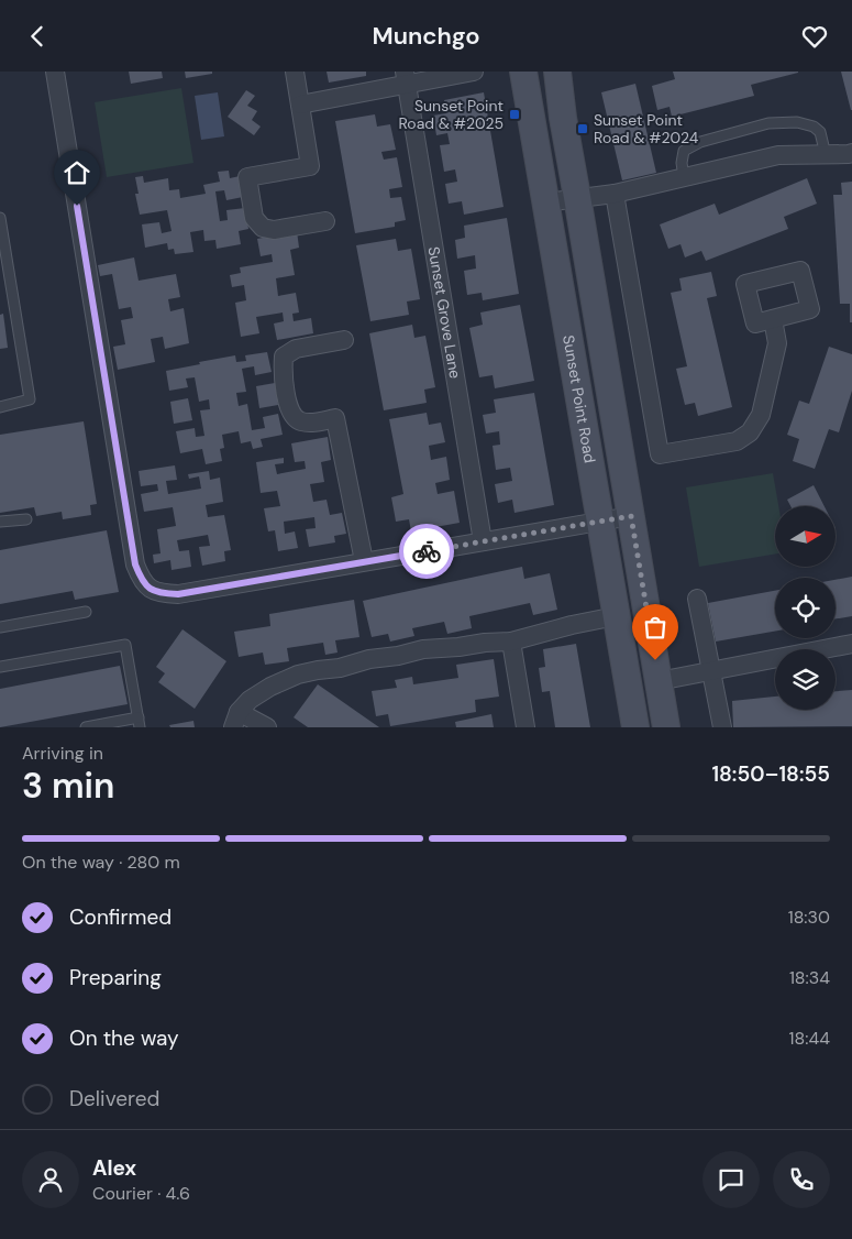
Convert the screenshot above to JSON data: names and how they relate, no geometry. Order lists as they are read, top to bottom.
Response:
{
  "streets": {
    "main road": ["Sunset Point Road"],
    "street": ["Sunset Grove Lane"]
  },
  "places": {
    "transit": ["Sunset Point Road & #2025", "Sunset Point Road & #2024"]
  },
  "north": "right",
  "page": {
    "header": "Munchgo",
    "heading": ["3 min", "Arriving in", "18:50–18:55"],
    "panel": ["Alex", "Courier · 4.6"],
    "bar": "On the way · 280 m",
    "list": [
      ["Confirmed", "18:30"],
      ["Preparing", "18:34"],
      ["On the way", "18:44"],
      "Delivered"
    ]
  }
}
